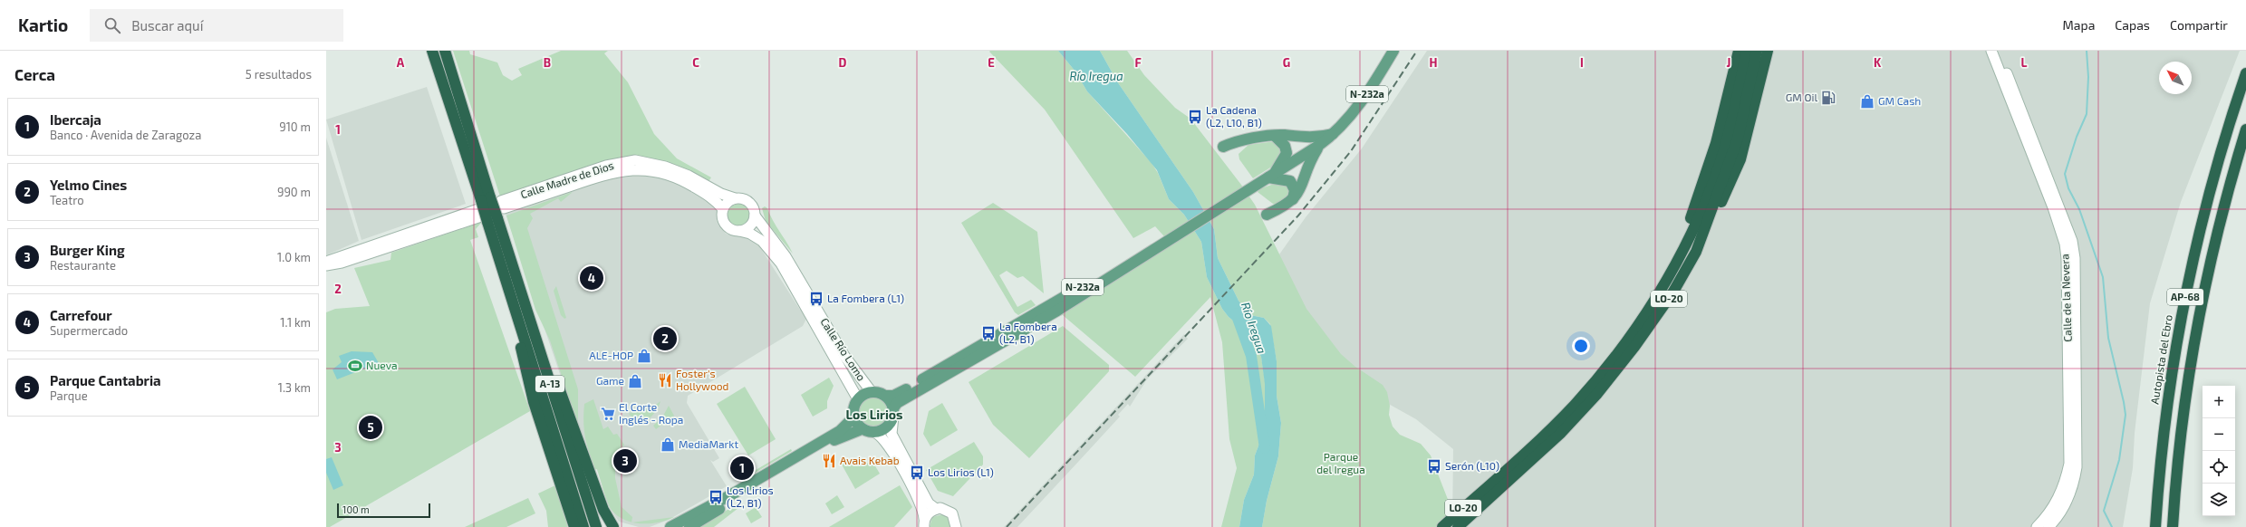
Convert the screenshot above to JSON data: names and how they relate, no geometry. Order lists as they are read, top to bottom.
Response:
{
  "streets": {
    "highway": [
      "AP-68",
      "LO-20",
      "Autopista del Ebro",
      "A-13"
    ],
    "main road": [
      "N-232a",
      "Calle Madre de Dios",
      "Calle de la Nevera",
      "Calle Río Lomo"
    ]
  },
  "crossings": [
    ["N-232a", "Calle Río Lomo"],
    ["Calle Madre de Dios", "Calle Río Lomo"],
    ["Calle Madre de Dios", "A-13"]
  ],
  "districts": ["Los Lirios"],
  "water": ["Río Iregua"],
  "parks": ["Parque del Iregua"],
  "places": {
    "fuel station": ["GM Oil"],
    "shop": [
      "GM Cash",
      "ALE-HOP",
      "Game",
      "MediaMarkt"
    ],
    "bus stop": [
      "La Cadena (L2, L10, B1)",
      "La Fombera (L1)",
      "La Fombera (L2, B1)",
      "Serón (L10)",
      "Los Lirios (L1)",
      "Los Lirios (L2, B1)"
    ],
    "sports": ["Nueva"],
    "restaurant": ["Foster's Hollywood", "Avais Kebab"],
    "supermarket": ["El Corte Inglés - Ropa"]
  },
  "scale_bar": "100 m",
  "north": "top left",
  "page": {
    "header": "Kartio",
    "search": "Buscar aquí",
    "nav": ["Mapa", "Capas", "Compartir"],
    "heading": ["Cerca", "5 resultados"],
    "list": [
      {
        "mark": "1",
        "name": "Ibercaja",
        "note": "Banco · Avenida de Zaragoza",
        "value": "910 m"
      },
      {
        "mark": "2",
        "name": "Yelmo Cines",
        "note": "Teatro",
        "value": "990 m"
      },
      {
        "mark": "3",
        "name": "Burger King",
        "note": "Restaurante",
        "value": "1.0 km"
      },
      {
        "mark": "4",
        "name": "Carrefour",
        "note": "Supermercado",
        "value": "1.1 km"
      },
      {
        "mark": "5",
        "name": "Parque Cantabria",
        "note": "Parque",
        "value": "1.3 km"
      }
    ],
    "pins": [
      "4",
      "2",
      "5",
      "3",
      "1"
    ],
    "map_buttons": ["+", "−"],
    "scale": "100 m"
  },
  "grid": {
    "columns": [
      "A",
      "B",
      "C",
      "D",
      "E",
      "F",
      "G",
      "H",
      "I",
      "J",
      "K",
      "L"
    ],
    "rows": ["1", "2", "3"]
  }
}
